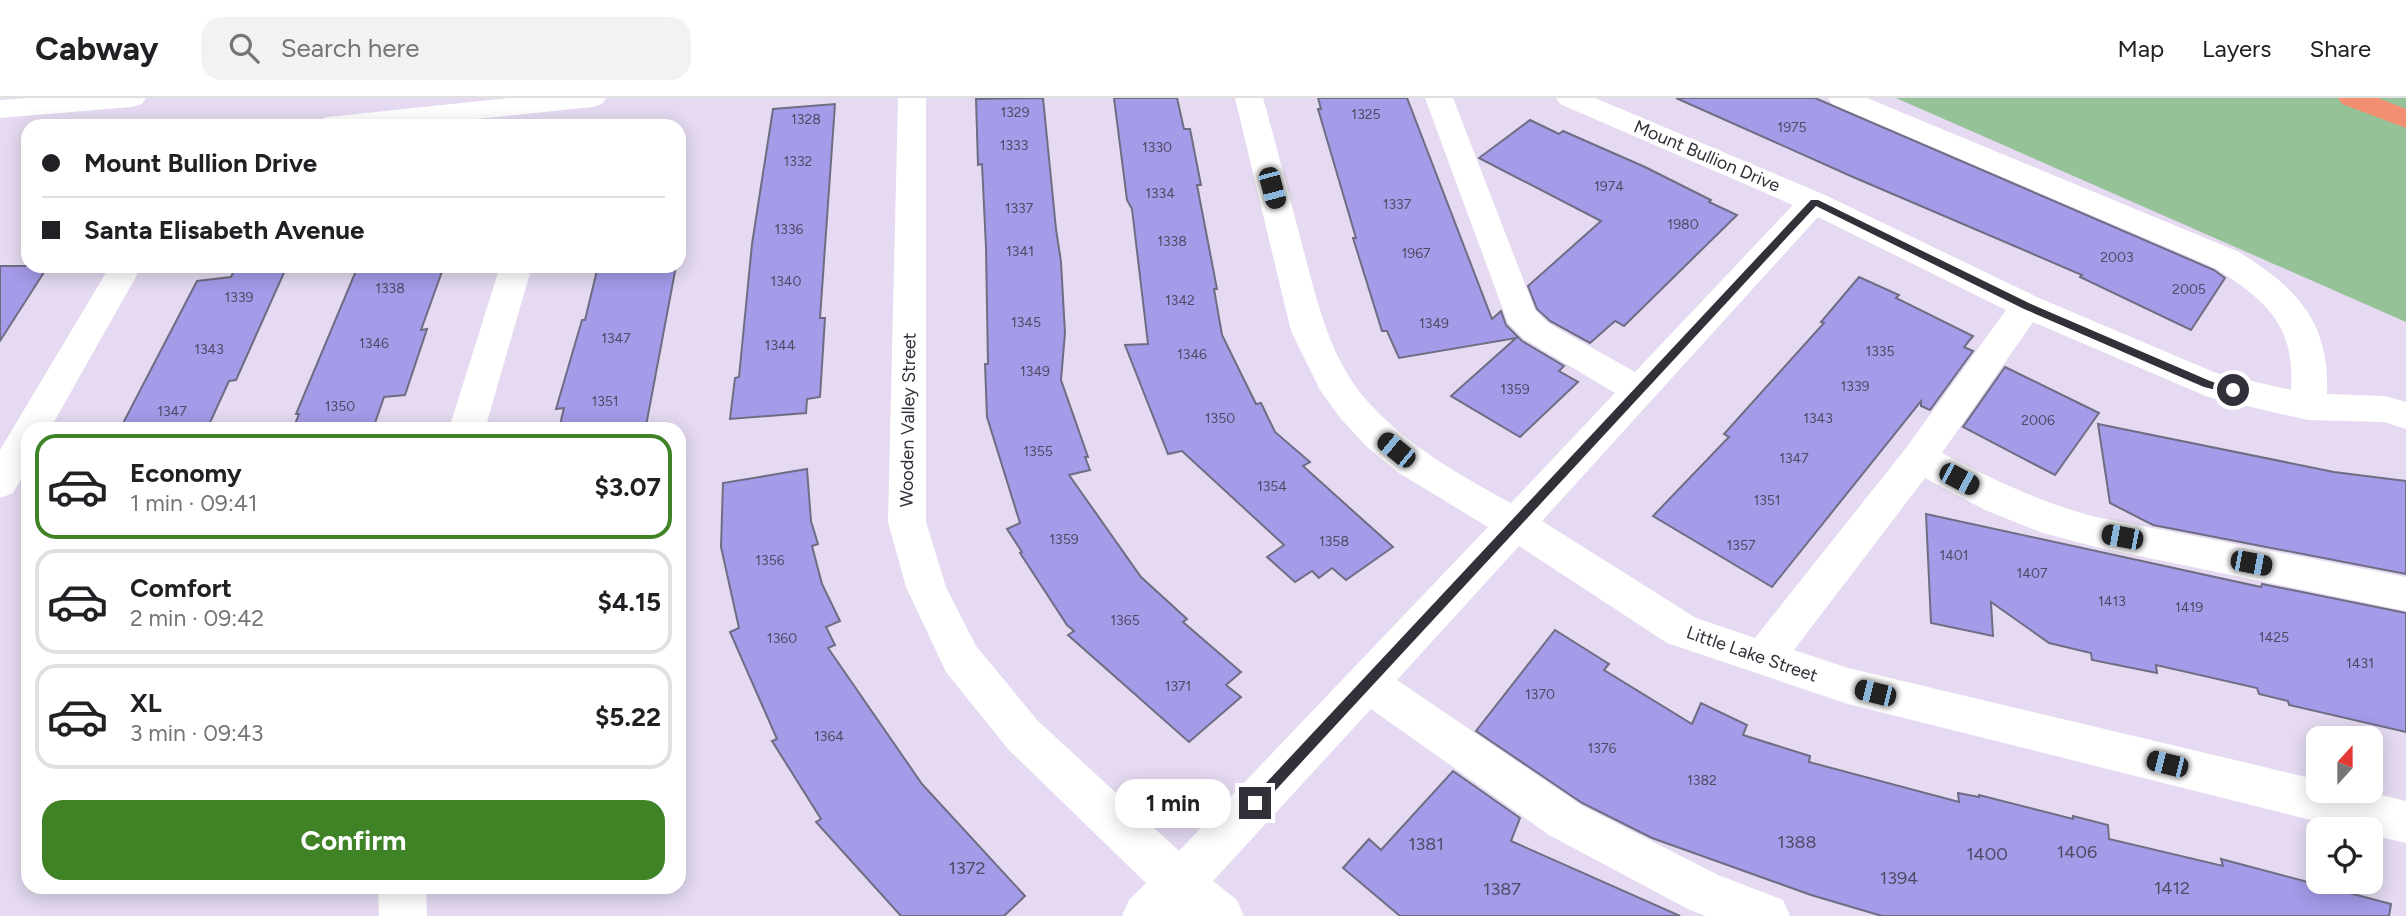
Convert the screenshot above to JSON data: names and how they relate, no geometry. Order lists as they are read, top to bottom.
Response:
{
  "streets": {
    "street": ["Mount Bullion Drive", "Wooden Valley Street", "Little Lake Street"]
  },
  "house_numbers": [
    "1329",
    "1325",
    "1328",
    "1975",
    "1333",
    "1330",
    "1332",
    "1974",
    "1334",
    "1337",
    "1337",
    "1980",
    "1336",
    "1338",
    "1341",
    "1967",
    "2003",
    "1340",
    "1338",
    "2005",
    "1339",
    "1342",
    "1345",
    "1349",
    "1347",
    "1346",
    "1344",
    "1343",
    "1335",
    "1346",
    "1349",
    "1339",
    "1359",
    "1351",
    "1350",
    "1347",
    "1350",
    "1343",
    "2006",
    "1355",
    "1347",
    "1354",
    "1351",
    "1359",
    "1358",
    "1357",
    "1401",
    "1356",
    "1407",
    "1413",
    "1419",
    "1365",
    "1425",
    "1360",
    "1431",
    "1371",
    "1370",
    "1364",
    "1376",
    "1382",
    "1388",
    "1381",
    "1406",
    "1400",
    "1372",
    "1394",
    "1412",
    "1387"
  ],
  "north": "top",
  "page": {
    "header": "Cabway",
    "search": "Search here",
    "nav": ["Map", "Layers", "Share"],
    "banner": ["Mount Bullion Drive", "Santa Elisabeth Avenue"],
    "list": [
      {
        "name": "Economy",
        "note": "1 min · 09:41",
        "value": "$3.07"
      },
      {
        "name": "Comfort",
        "note": "2 min · 09:42",
        "value": "$4.15"
      },
      {
        "name": "XL",
        "note": "3 min · 09:43",
        "value": "$5.22"
      }
    ],
    "bubble": "1 min",
    "buttons": "Confirm"
  }
}
